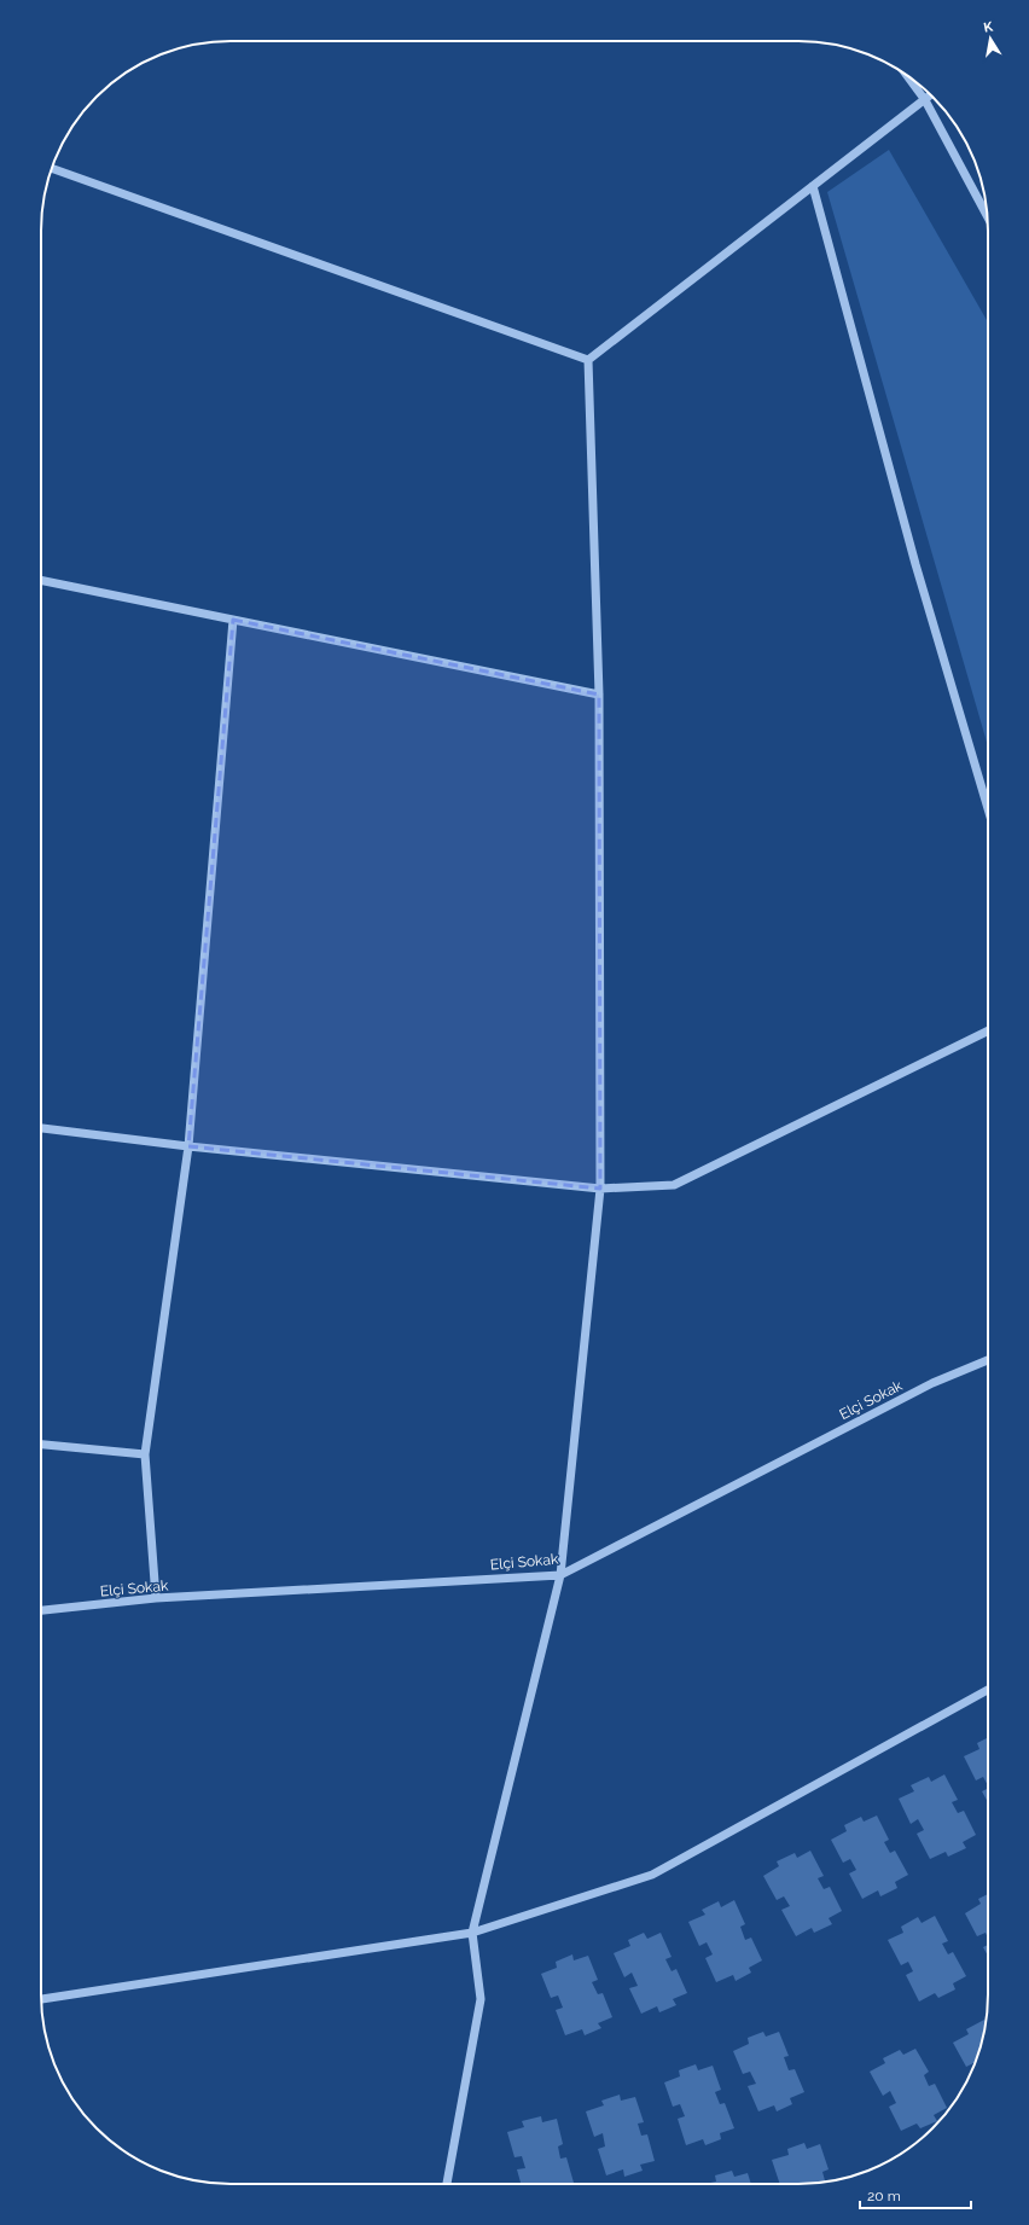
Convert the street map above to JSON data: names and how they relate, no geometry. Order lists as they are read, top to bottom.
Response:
{
  "streets": {
    "street": ["Elçi Sokak"]
  },
  "scale_bar": "20 m",
  "north": "top"
}
